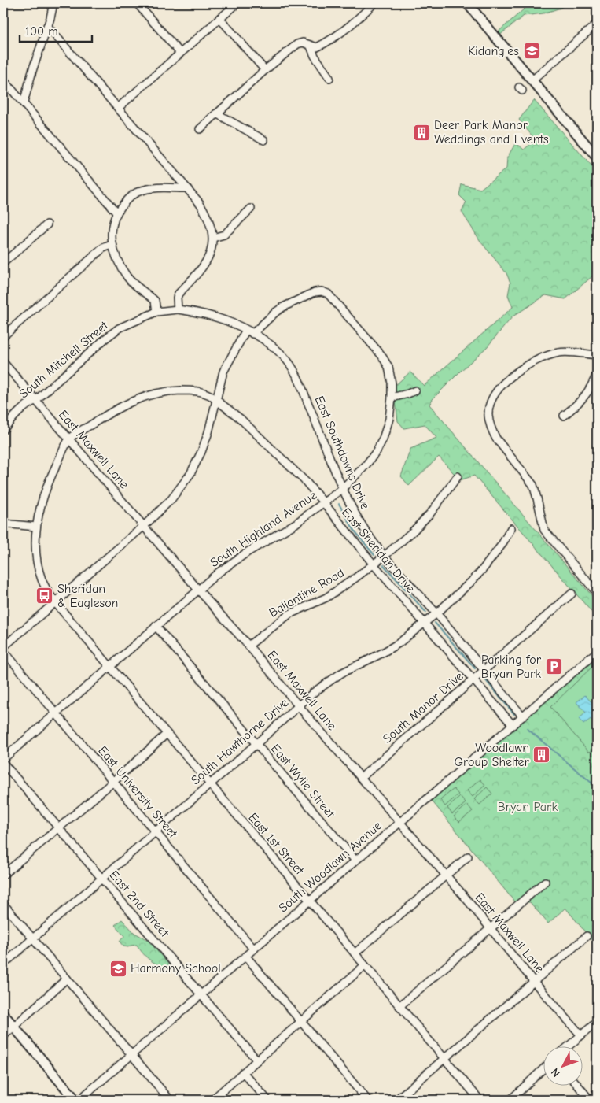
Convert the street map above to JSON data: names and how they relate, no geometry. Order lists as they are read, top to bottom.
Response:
{
  "streets": {
    "street": [
      "South Mitchell Street",
      "East Maxwell Lane",
      "East Southdowns Drive",
      "South Highland Avenue",
      "East Sheridan Drive",
      "Ballantine Road",
      "South Manor Drive",
      "South Hawthorne Drive",
      "East Wylie Street",
      "East University Street",
      "East 1st Street",
      "South Woodlawn Avenue",
      "East 2nd Street"
    ]
  },
  "crossings": [
    ["South Mitchell Street", "East Maxwell Lane"],
    ["South Mitchell Street", "East Southdowns Drive"],
    ["East Maxwell Lane", "South Highland Avenue"],
    ["East Maxwell Lane", "East Sheridan Drive"],
    ["East Maxwell Lane", "Ballantine Road"],
    ["East Maxwell Lane", "South Manor Drive"],
    ["East Maxwell Lane", "South Hawthorne Drive"],
    ["East Maxwell Lane", "East 1st Street"],
    ["East Maxwell Lane", "South Woodlawn Avenue"],
    ["East Southdowns Drive", "South Highland Avenue"],
    ["East Southdowns Drive", "Ballantine Road"],
    ["East Southdowns Drive", "South Manor Drive"],
    ["East Southdowns Drive", "South Hawthorne Drive"],
    ["East Southdowns Drive", "South Woodlawn Avenue"],
    ["South Highland Avenue", "East Sheridan Drive"],
    ["South Highland Avenue", "East Wylie Street"],
    ["South Highland Avenue", "East University Street"],
    ["South Highland Avenue", "East 1st Street"],
    ["East Sheridan Drive", "Ballantine Road"],
    ["East Sheridan Drive", "South Manor Drive"],
    ["East Sheridan Drive", "South Hawthorne Drive"],
    ["East Sheridan Drive", "East 1st Street"],
    ["East Sheridan Drive", "South Woodlawn Avenue"],
    ["South Hawthorne Drive", "East Wylie Street"],
    ["South Hawthorne Drive", "East University Street"],
    ["South Hawthorne Drive", "East 1st Street"],
    ["South Hawthorne Drive", "East 2nd Street"],
    ["East Wylie Street", "South Woodlawn Avenue"],
    ["East University Street", "South Woodlawn Avenue"],
    ["East 1st Street", "South Woodlawn Avenue"],
    ["South Woodlawn Avenue", "East 2nd Street"]
  ],
  "parks": ["Bryan Park"],
  "places": {
    "school or university": ["Kidangles", "Harmony School"],
    "building": ["Deer Park Manor Weddings and Events", "Woodlawn Group Shelter"],
    "bus stop": ["Sheridan & Eagleson"],
    "parking": ["Parking for Bryan Park"]
  },
  "scale_bar": "100 m",
  "north": "bottom left"
}
